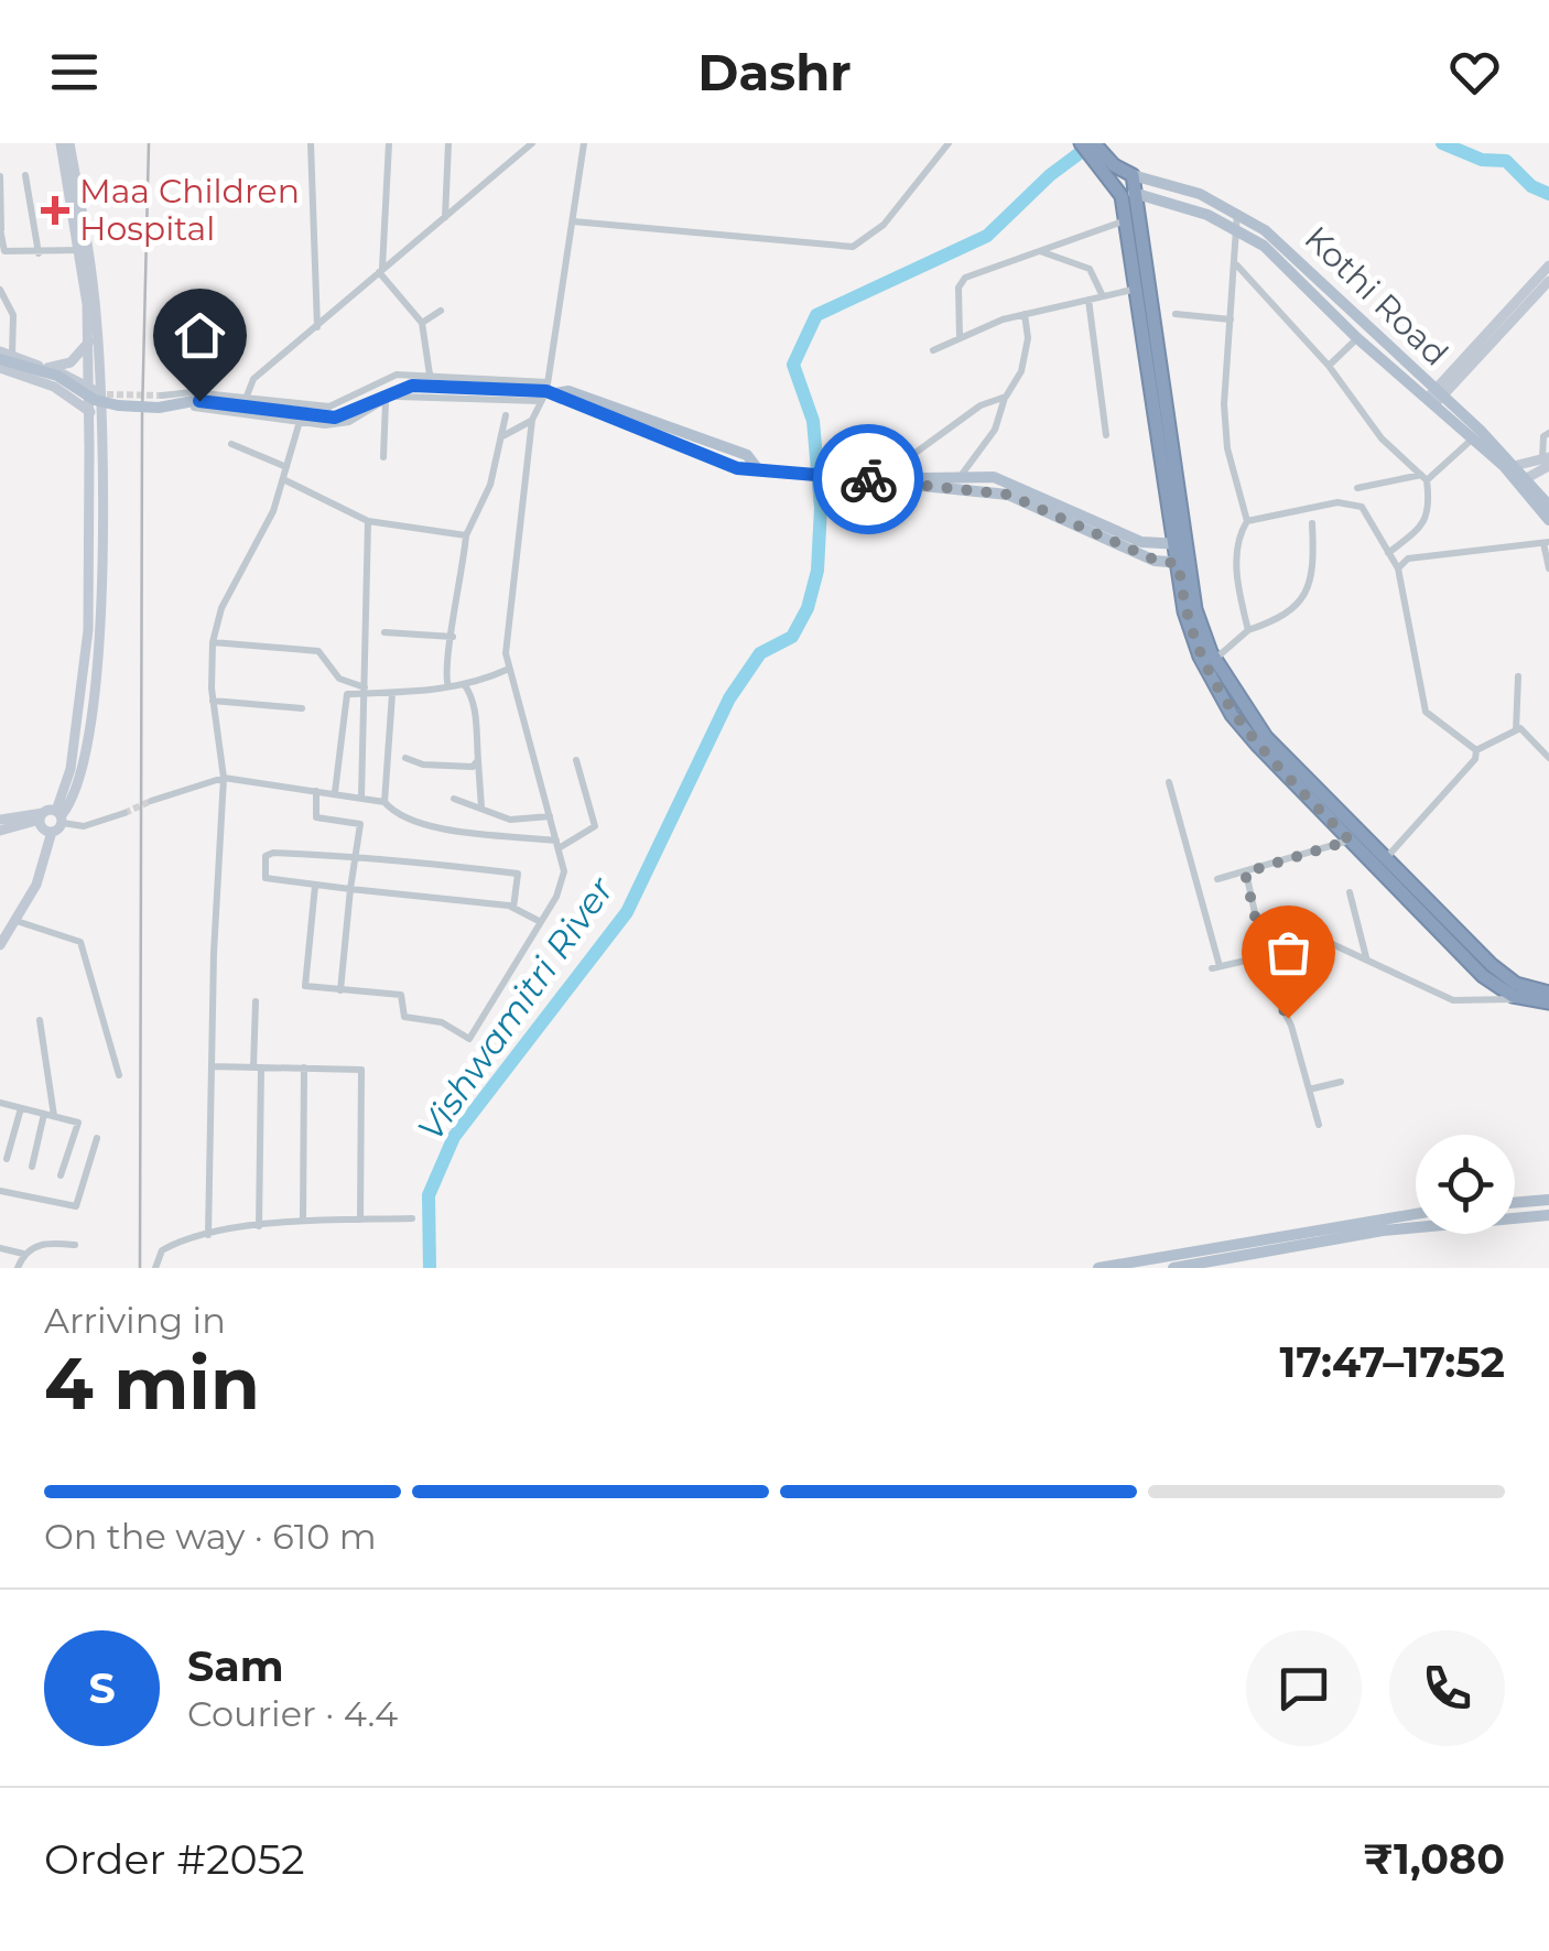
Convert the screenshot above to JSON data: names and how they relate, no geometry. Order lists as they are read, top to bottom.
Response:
{
  "streets": {
    "main road": ["Kothi Road"]
  },
  "water": ["Vishwamitri River"],
  "places": {
    "health": ["Maa Children Hospital"]
  },
  "page": {
    "header": "Dashr",
    "heading": ["4 min", "Arriving in", "17:47–17:52"],
    "panel": [
      "Sam",
      "Courier · 4.4",
      "Order #2052",
      "₹1,080"
    ],
    "bar": "On the way · 610 m",
    "round": "S"
  }
}
